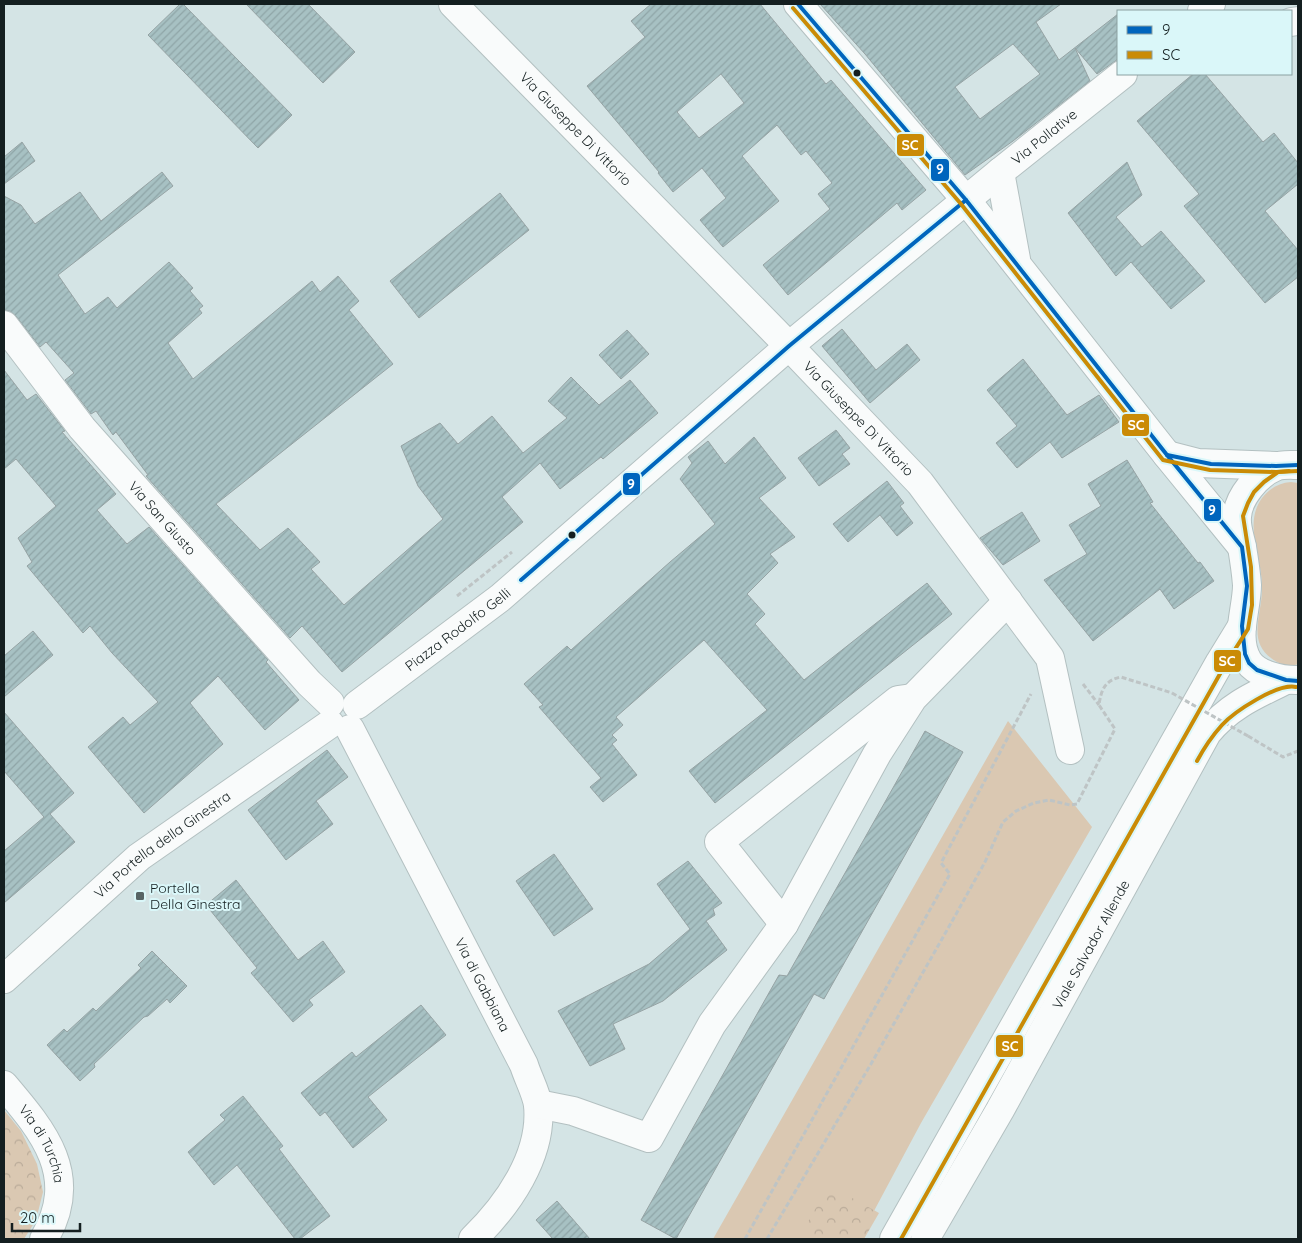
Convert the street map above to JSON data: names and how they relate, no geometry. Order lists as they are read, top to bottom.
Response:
{
  "streets": {
    "street": [
      "Via Giuseppe Di Vittorio",
      "Via Pollative",
      "Via San Giusto",
      "Piazza Rodolfo Gelli",
      "Via Portella della Ginestra",
      "Viale Salvador Allende",
      "Via di Gabbiana",
      "Via di Turchia"
    ]
  },
  "crossings": [
    ["Via Giuseppe Di Vittorio", "Piazza Rodolfo Gelli"],
    ["Via Pollative", "Piazza Rodolfo Gelli"],
    ["Via San Giusto", "Piazza Rodolfo Gelli"],
    ["Via San Giusto", "Via Portella della Ginestra"],
    ["Via San Giusto", "Via di Gabbiana"],
    ["Piazza Rodolfo Gelli", "Via Portella della Ginestra"],
    ["Piazza Rodolfo Gelli", "Via di Gabbiana"],
    ["Via Portella della Ginestra", "Via di Gabbiana"]
  ],
  "places": {
    "transit": ["Portella Della Ginestra"]
  },
  "lines": ["transit line 9", "transit line SC"],
  "legend": ["9", "SC"],
  "scale_bar": "20 m"
}
